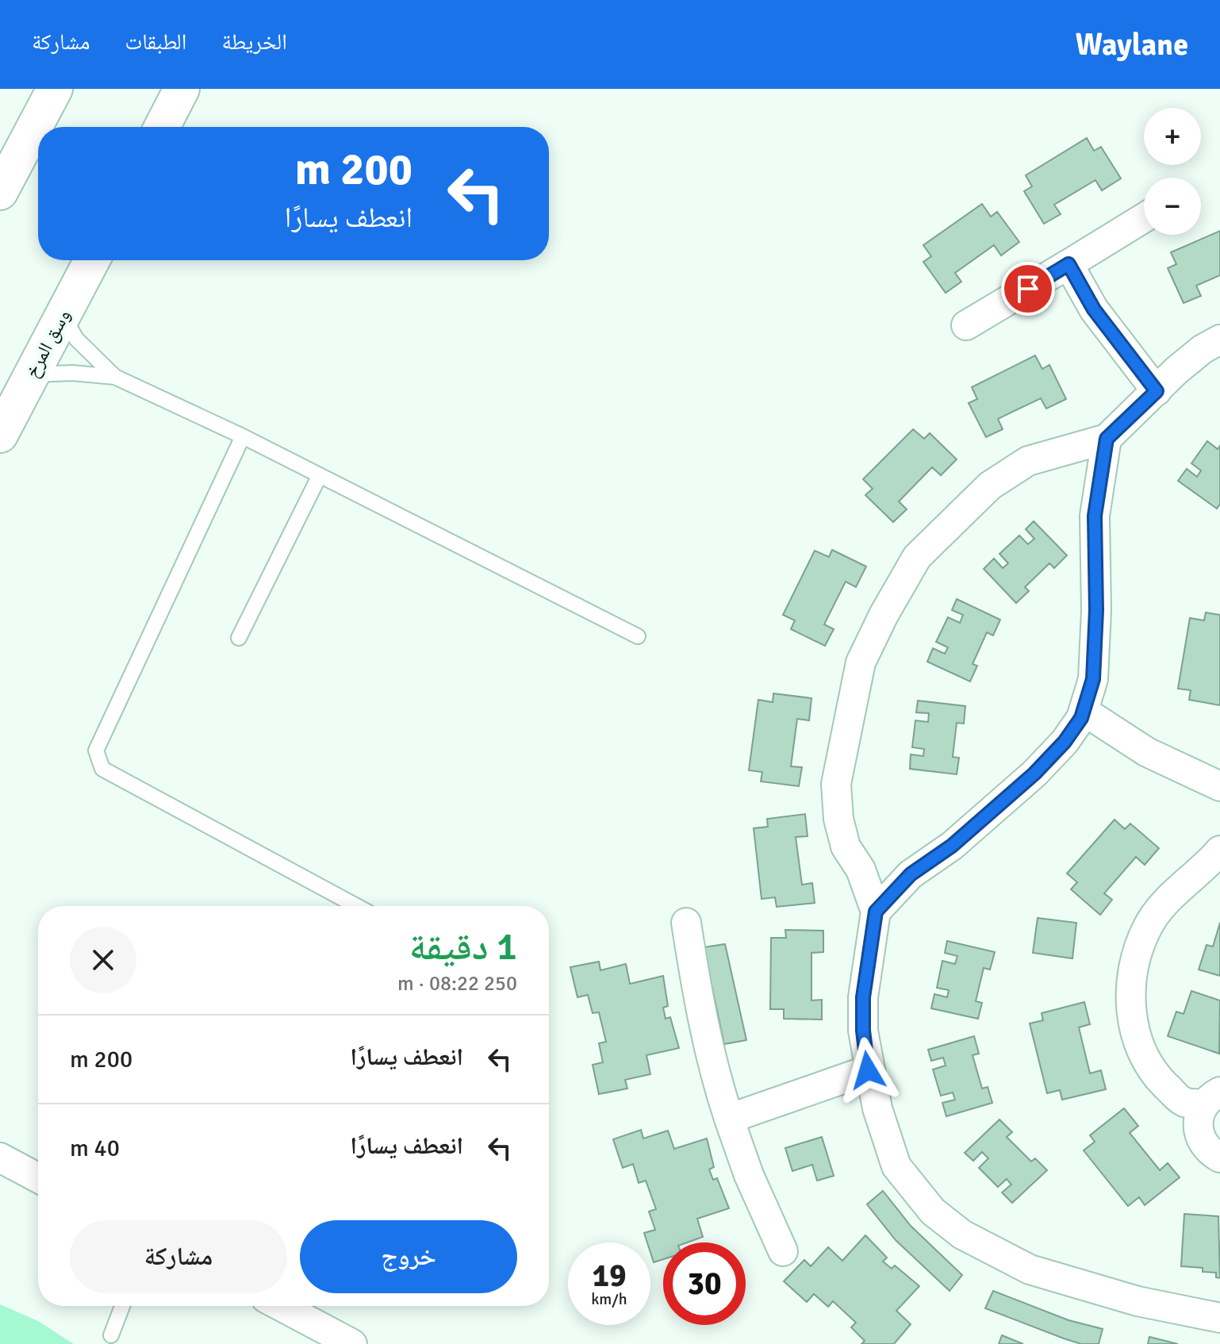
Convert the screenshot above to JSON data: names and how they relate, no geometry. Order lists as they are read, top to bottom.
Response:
{
  "streets": {
    "street": ["وسق المرخ"]
  },
  "page": {
    "header": "Waylane",
    "nav": ["الخريطة", "الطبقات", "مشاركة"],
    "map_buttons": ["+", "−"],
    "turn": ["200 m", "انعطف يسارًا"],
    "heading": ["1 دقيقة", "250 m · 08:22"],
    "list": [
      {
        "name": "انعطف يسارًا",
        "value": "200 m"
      },
      {
        "name": "انعطف يسارًا",
        "value": "40 m"
      }
    ],
    "buttons": ["خروج", "مشاركة"],
    "speed": "19 km/h",
    "limit": "30"
  }
}
